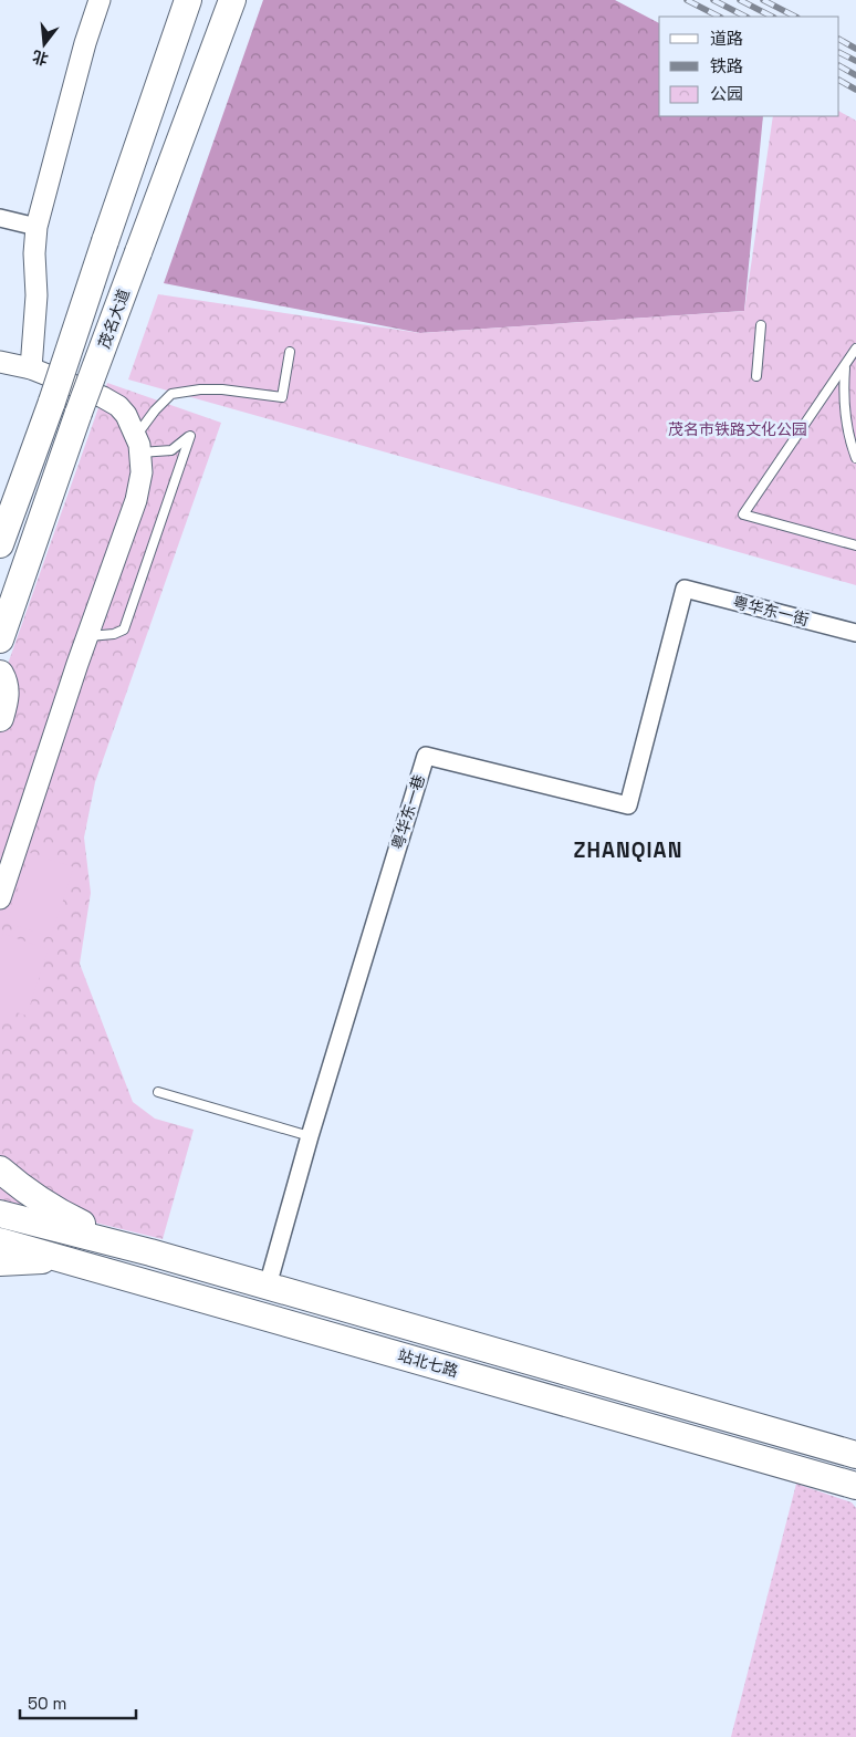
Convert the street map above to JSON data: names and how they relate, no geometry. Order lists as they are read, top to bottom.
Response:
{
  "streets": {
    "main road": ["茂名大道", "站北七路"],
    "street": ["粤华东一街", "粤华东一巷"]
  },
  "crossings": [
    ["粤华东一街", "粤华东一巷"],
    ["粤华东一巷", "站北七路"]
  ],
  "districts": ["ZHANQIAN"],
  "parks": ["茂名市铁路文化公园"],
  "legend": ["道路", "铁路", "公园"],
  "scale_bar": "50 m",
  "north": "bottom"
}
